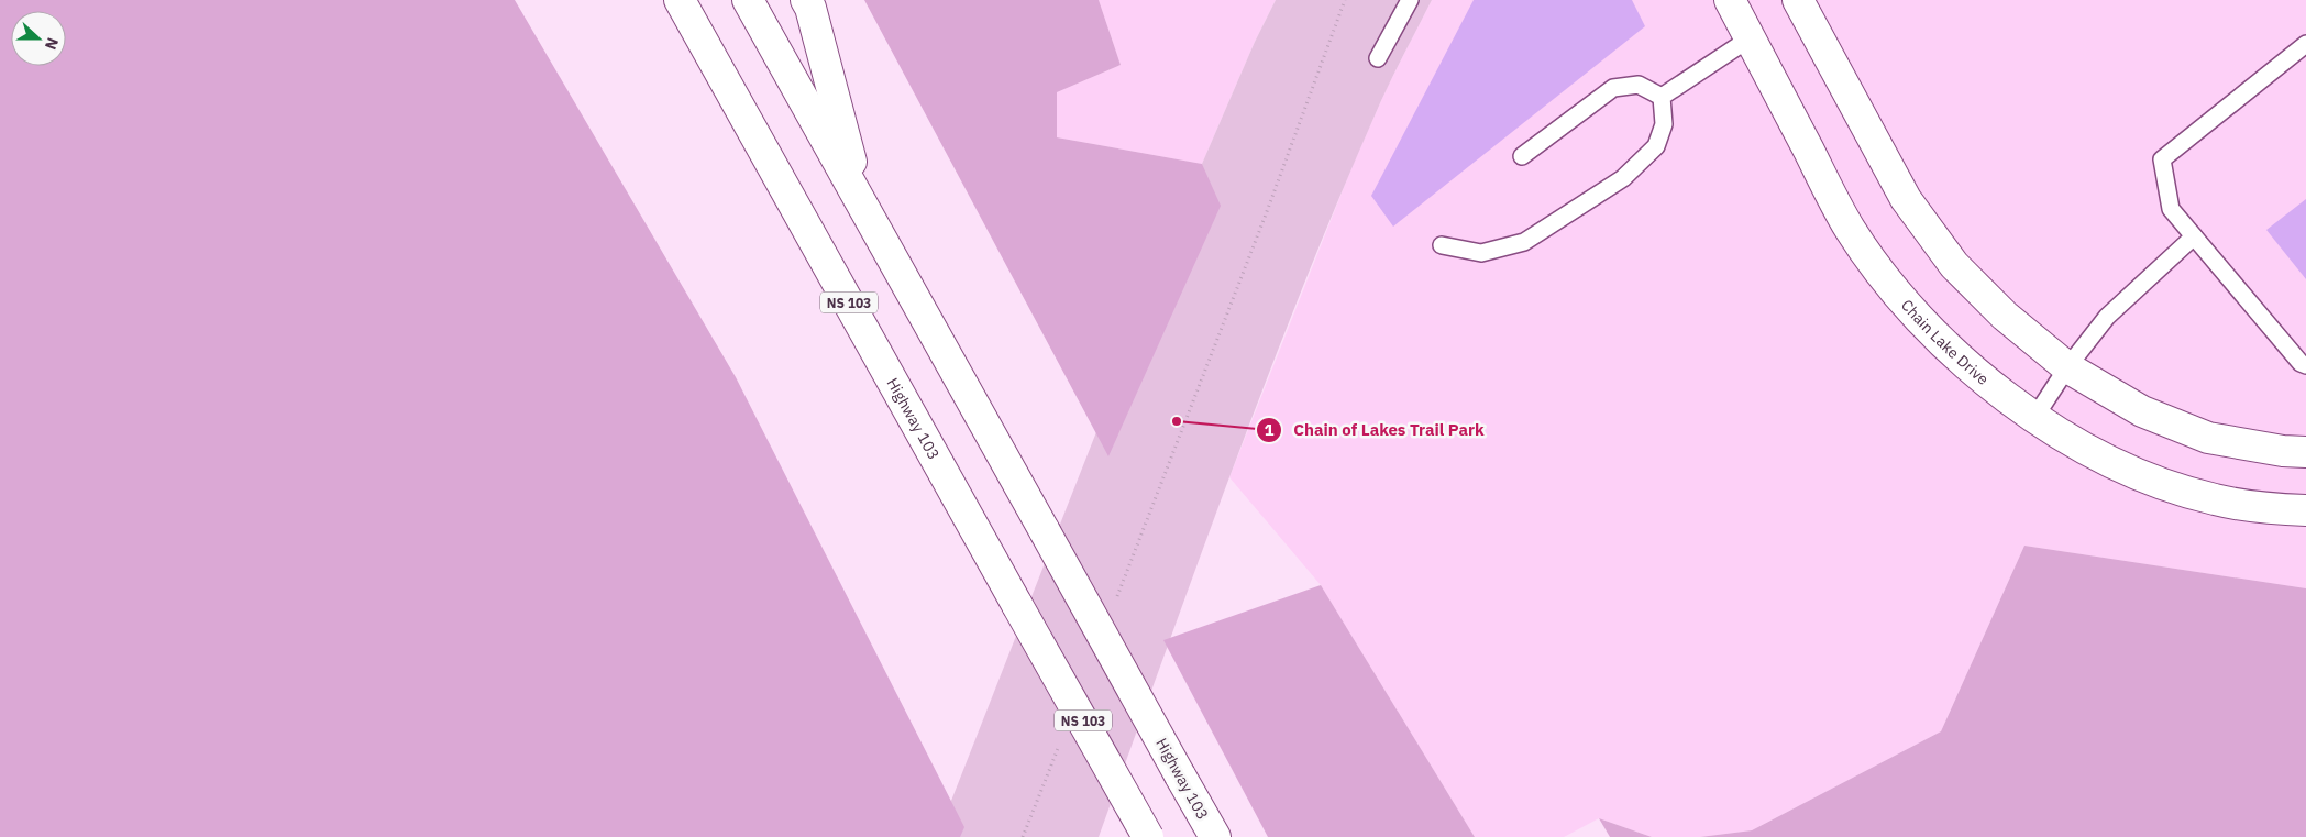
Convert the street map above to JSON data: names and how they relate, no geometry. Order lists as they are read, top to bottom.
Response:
{
  "streets": {
    "main road": ["NS 103", "Chain Lake Drive", "Highway 103"]
  },
  "places": ["Chain of Lakes Trail Park"],
  "north": "right"
}
